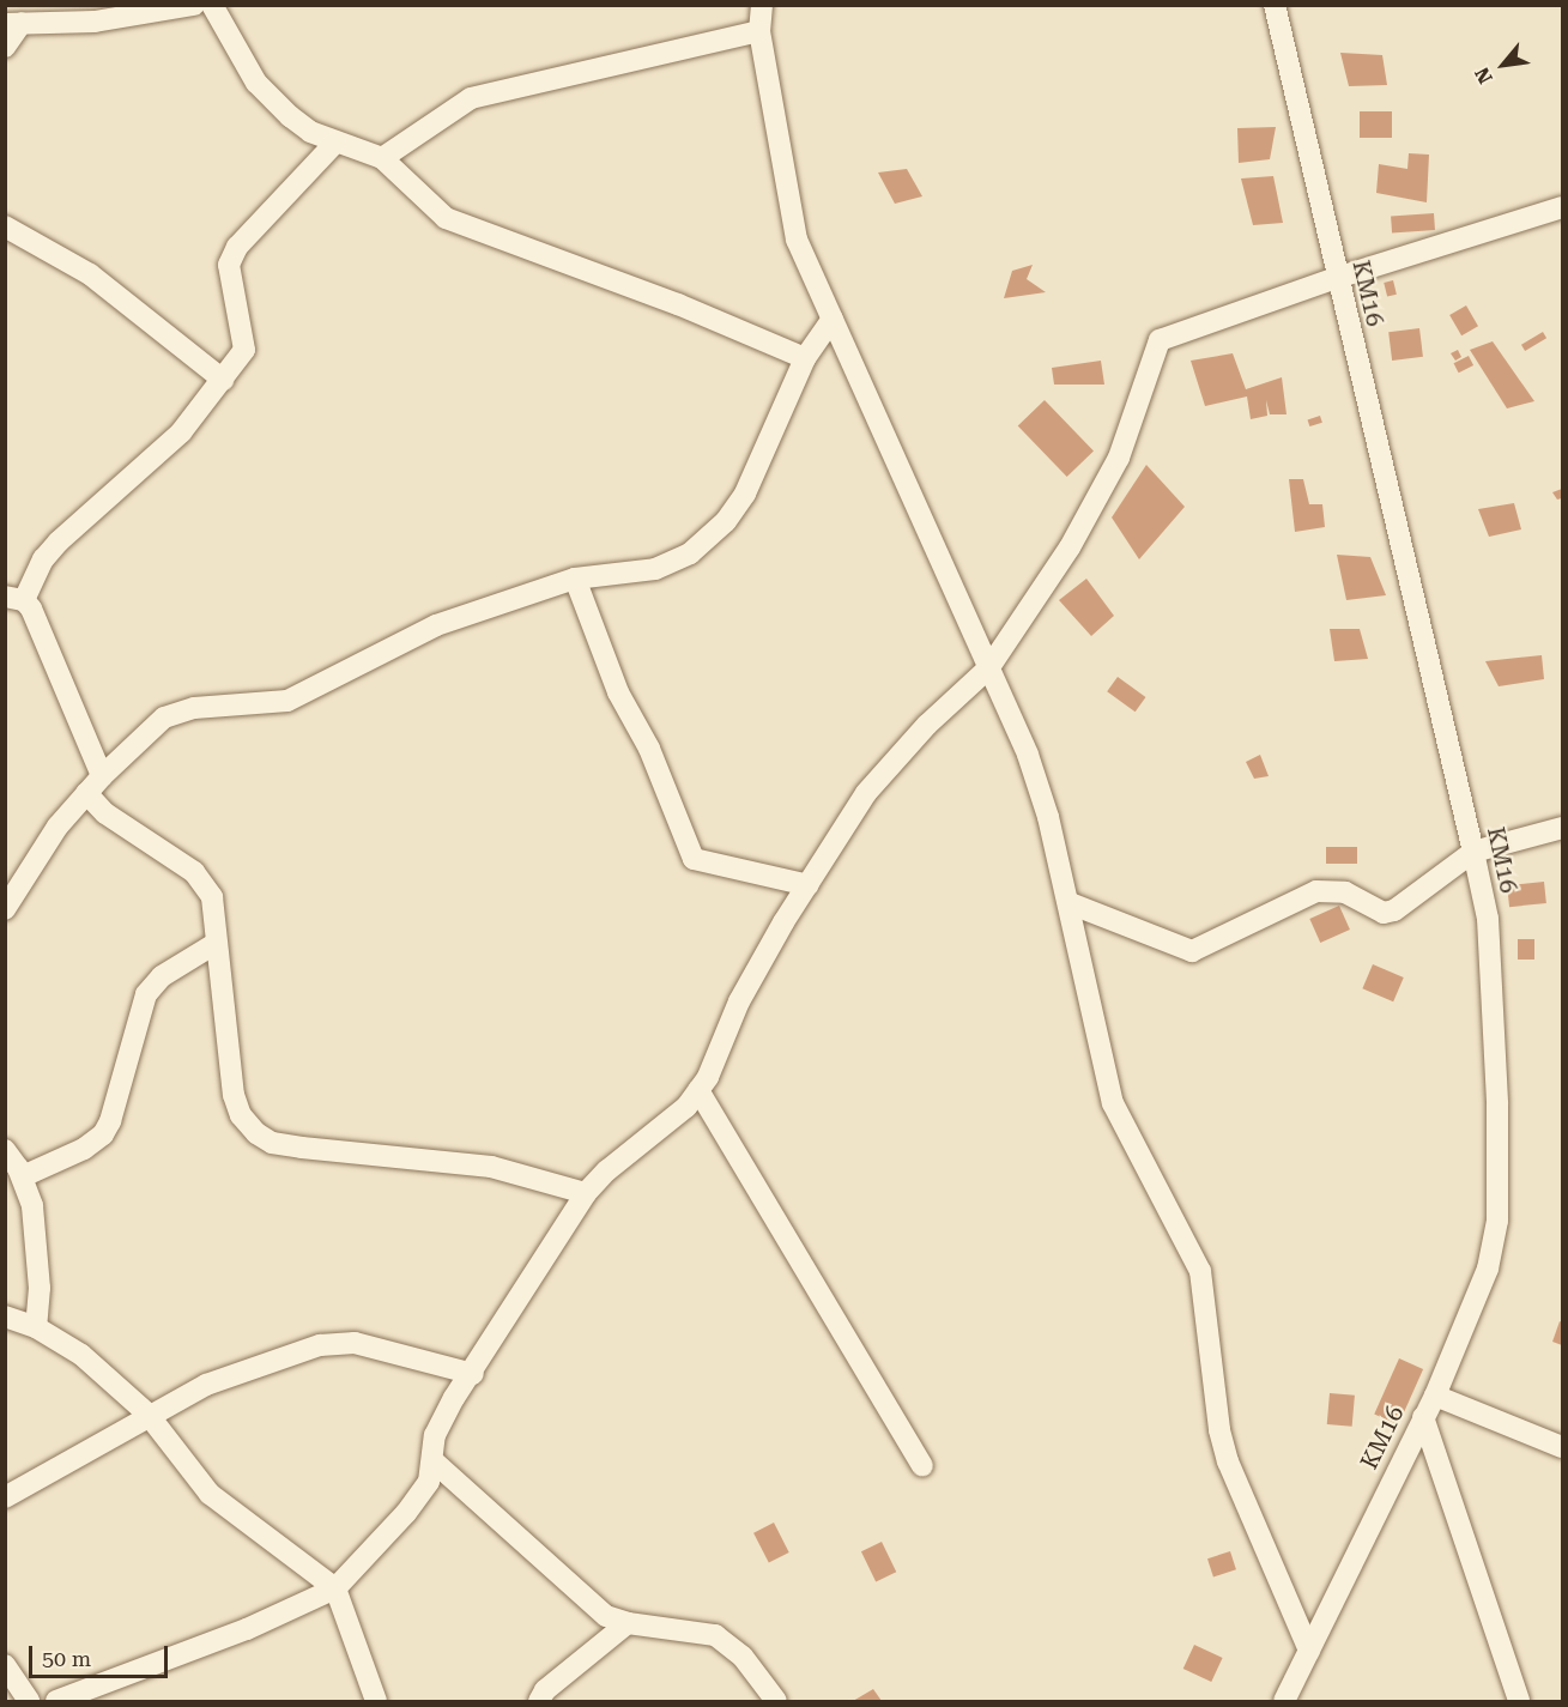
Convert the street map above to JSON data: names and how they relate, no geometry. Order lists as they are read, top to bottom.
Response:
{
  "streets": {
    "street": ["KM16"]
  },
  "scale_bar": "50 m",
  "north": "bottom left"
}
